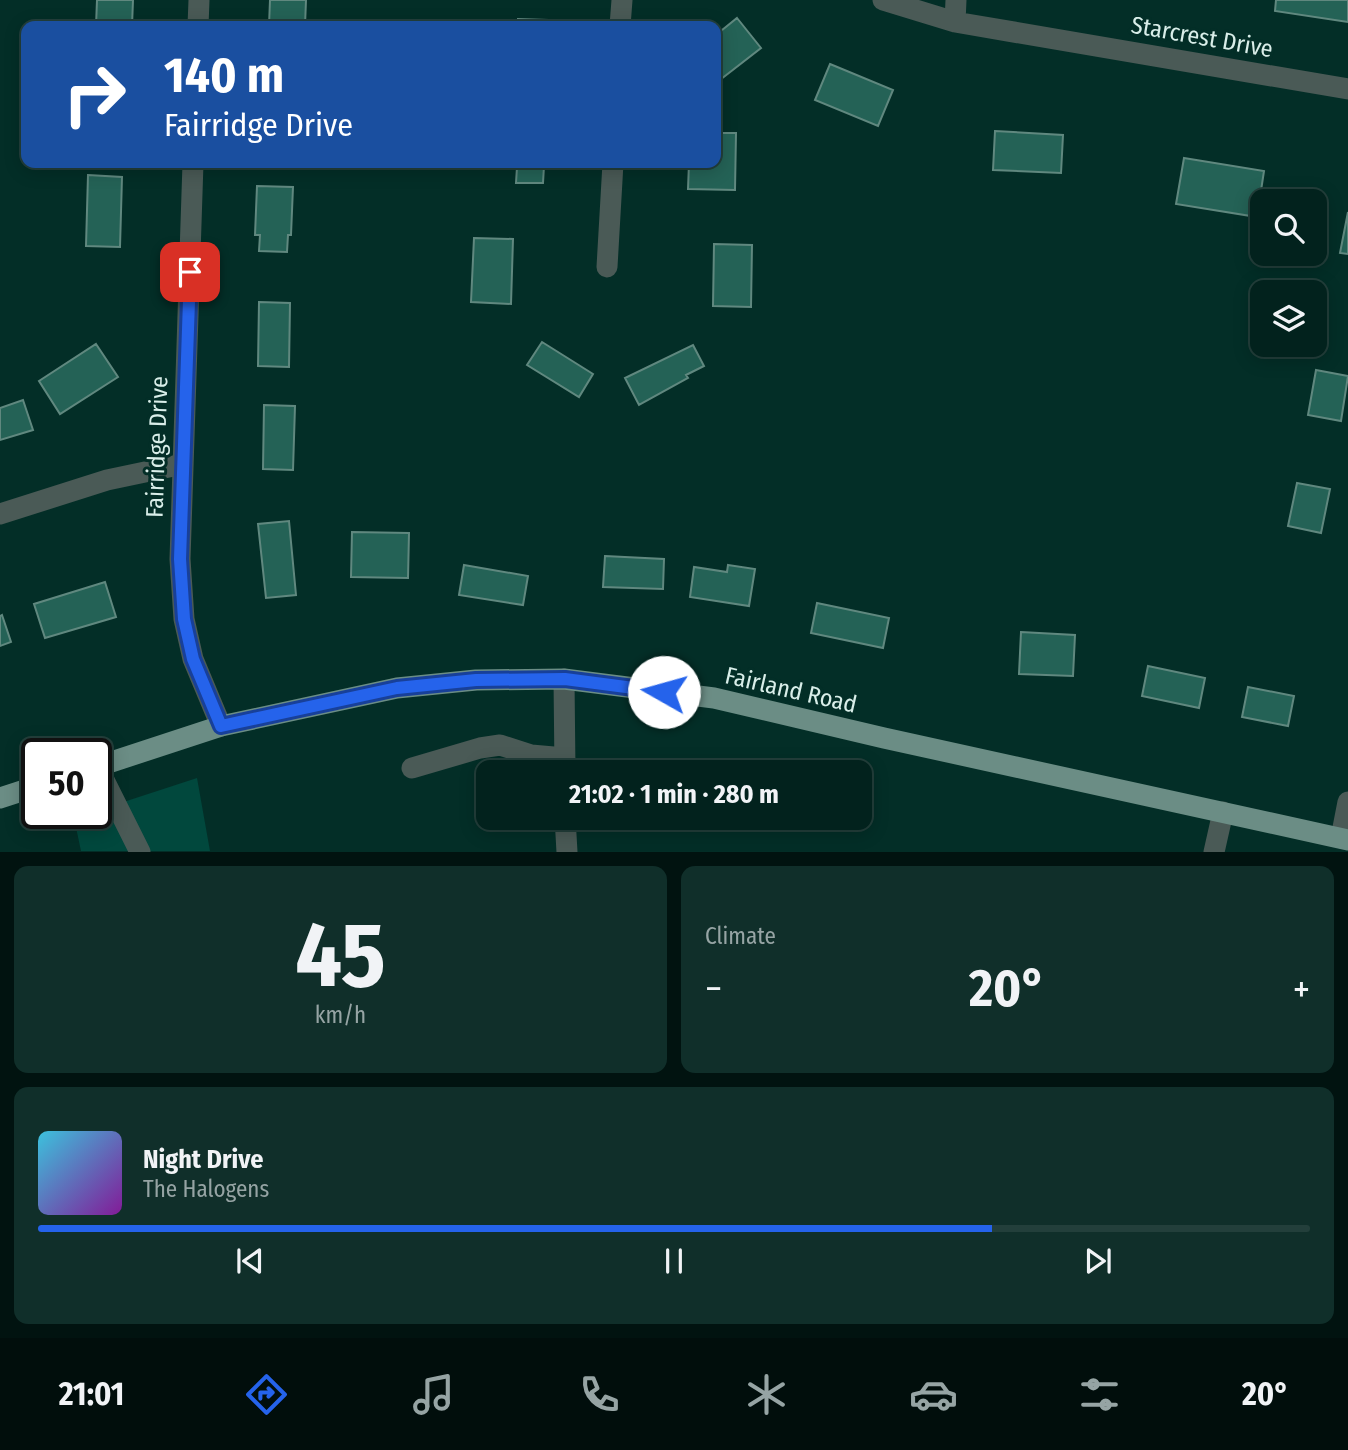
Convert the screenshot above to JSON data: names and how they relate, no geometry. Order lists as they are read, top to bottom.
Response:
{
  "streets": {
    "main road": ["Fairland Road"],
    "street": ["Starcrest Drive", "Fairridge Drive"]
  },
  "crossings": [
    ["Fairridge Drive", "Fairland Road"]
  ],
  "page": {
    "turn": ["140 m", "Fairridge Drive"],
    "limit": "50",
    "trip": "21:02 · 1 min · 280 m",
    "tile": [
      ["45", "km/h"],
      "Climate"
    ],
    "heat": ["−", "20°", "+"],
    "song": ["Night Drive", "The Halogens"],
    "tabs": ["21:01", "20°"]
  }
}
